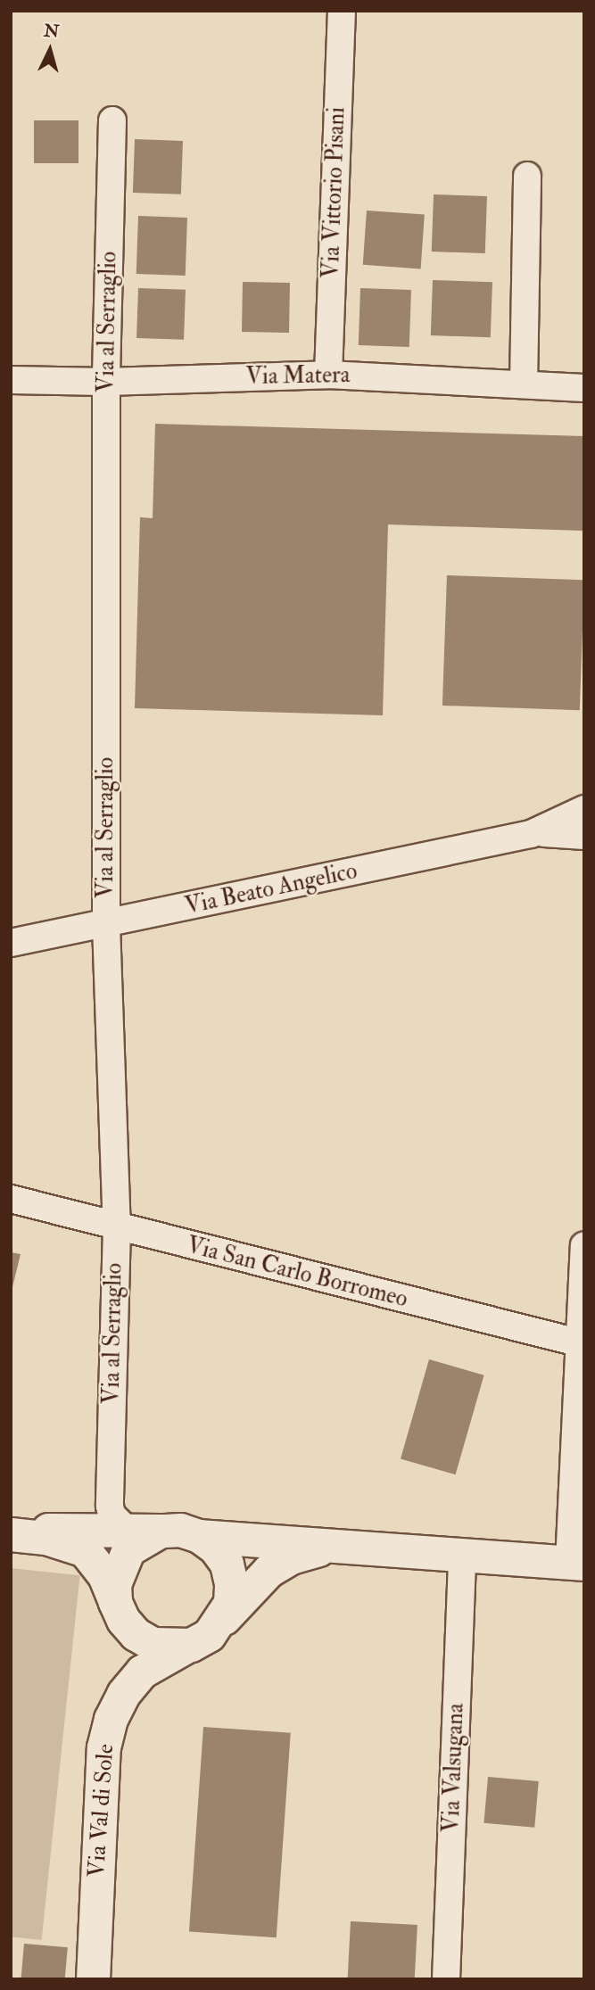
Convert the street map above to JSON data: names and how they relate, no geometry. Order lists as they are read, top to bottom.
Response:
{
  "streets": {
    "street": [
      "Via Vittorio Pisani",
      "Via al Serraglio",
      "Via Matera",
      "Via Beato Angelico",
      "Via San Carlo Borromeo",
      "Via Valsugana",
      "Via Val di Sole"
    ]
  },
  "crossings": [
    ["Via Vittorio Pisani", "Via Matera"],
    ["Via al Serraglio", "Via Matera"],
    ["Via al Serraglio", "Via Beato Angelico"],
    ["Via al Serraglio", "Via San Carlo Borromeo"]
  ],
  "north": "top"
}
